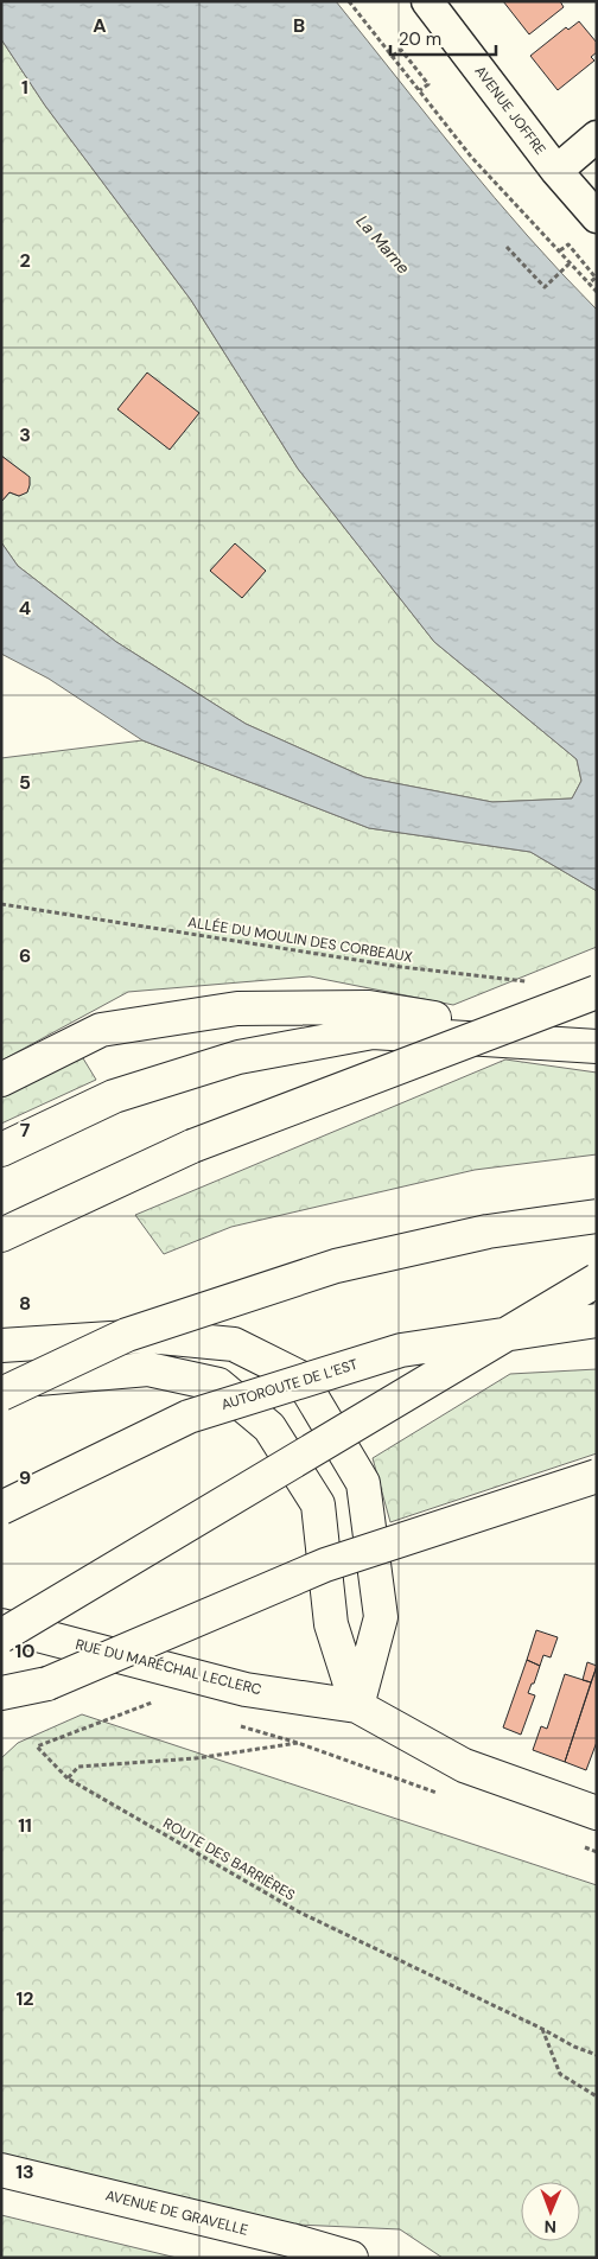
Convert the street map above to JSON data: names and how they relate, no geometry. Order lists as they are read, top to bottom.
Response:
{
  "streets": {
    "main road": ["AUTOROUTE DE L’EST", "RUE DU MARÉCHAL LECLERC", "AVENUE DE GRAVELLE"],
    "street": ["AVENUE JOFFRE"],
    "path": ["ALLÉE DU MOULIN DES CORBEAUX", "ROUTE DES BARRIÈRES"]
  },
  "water": ["La Marne"],
  "scale_bar": "20 m",
  "north": "bottom",
  "grid": {
    "columns": ["A", "B"],
    "rows": [
      "1",
      "2",
      "3",
      "4",
      "5",
      "6",
      "7",
      "8",
      "9",
      "10",
      "11",
      "12",
      "13"
    ]
  }
}
